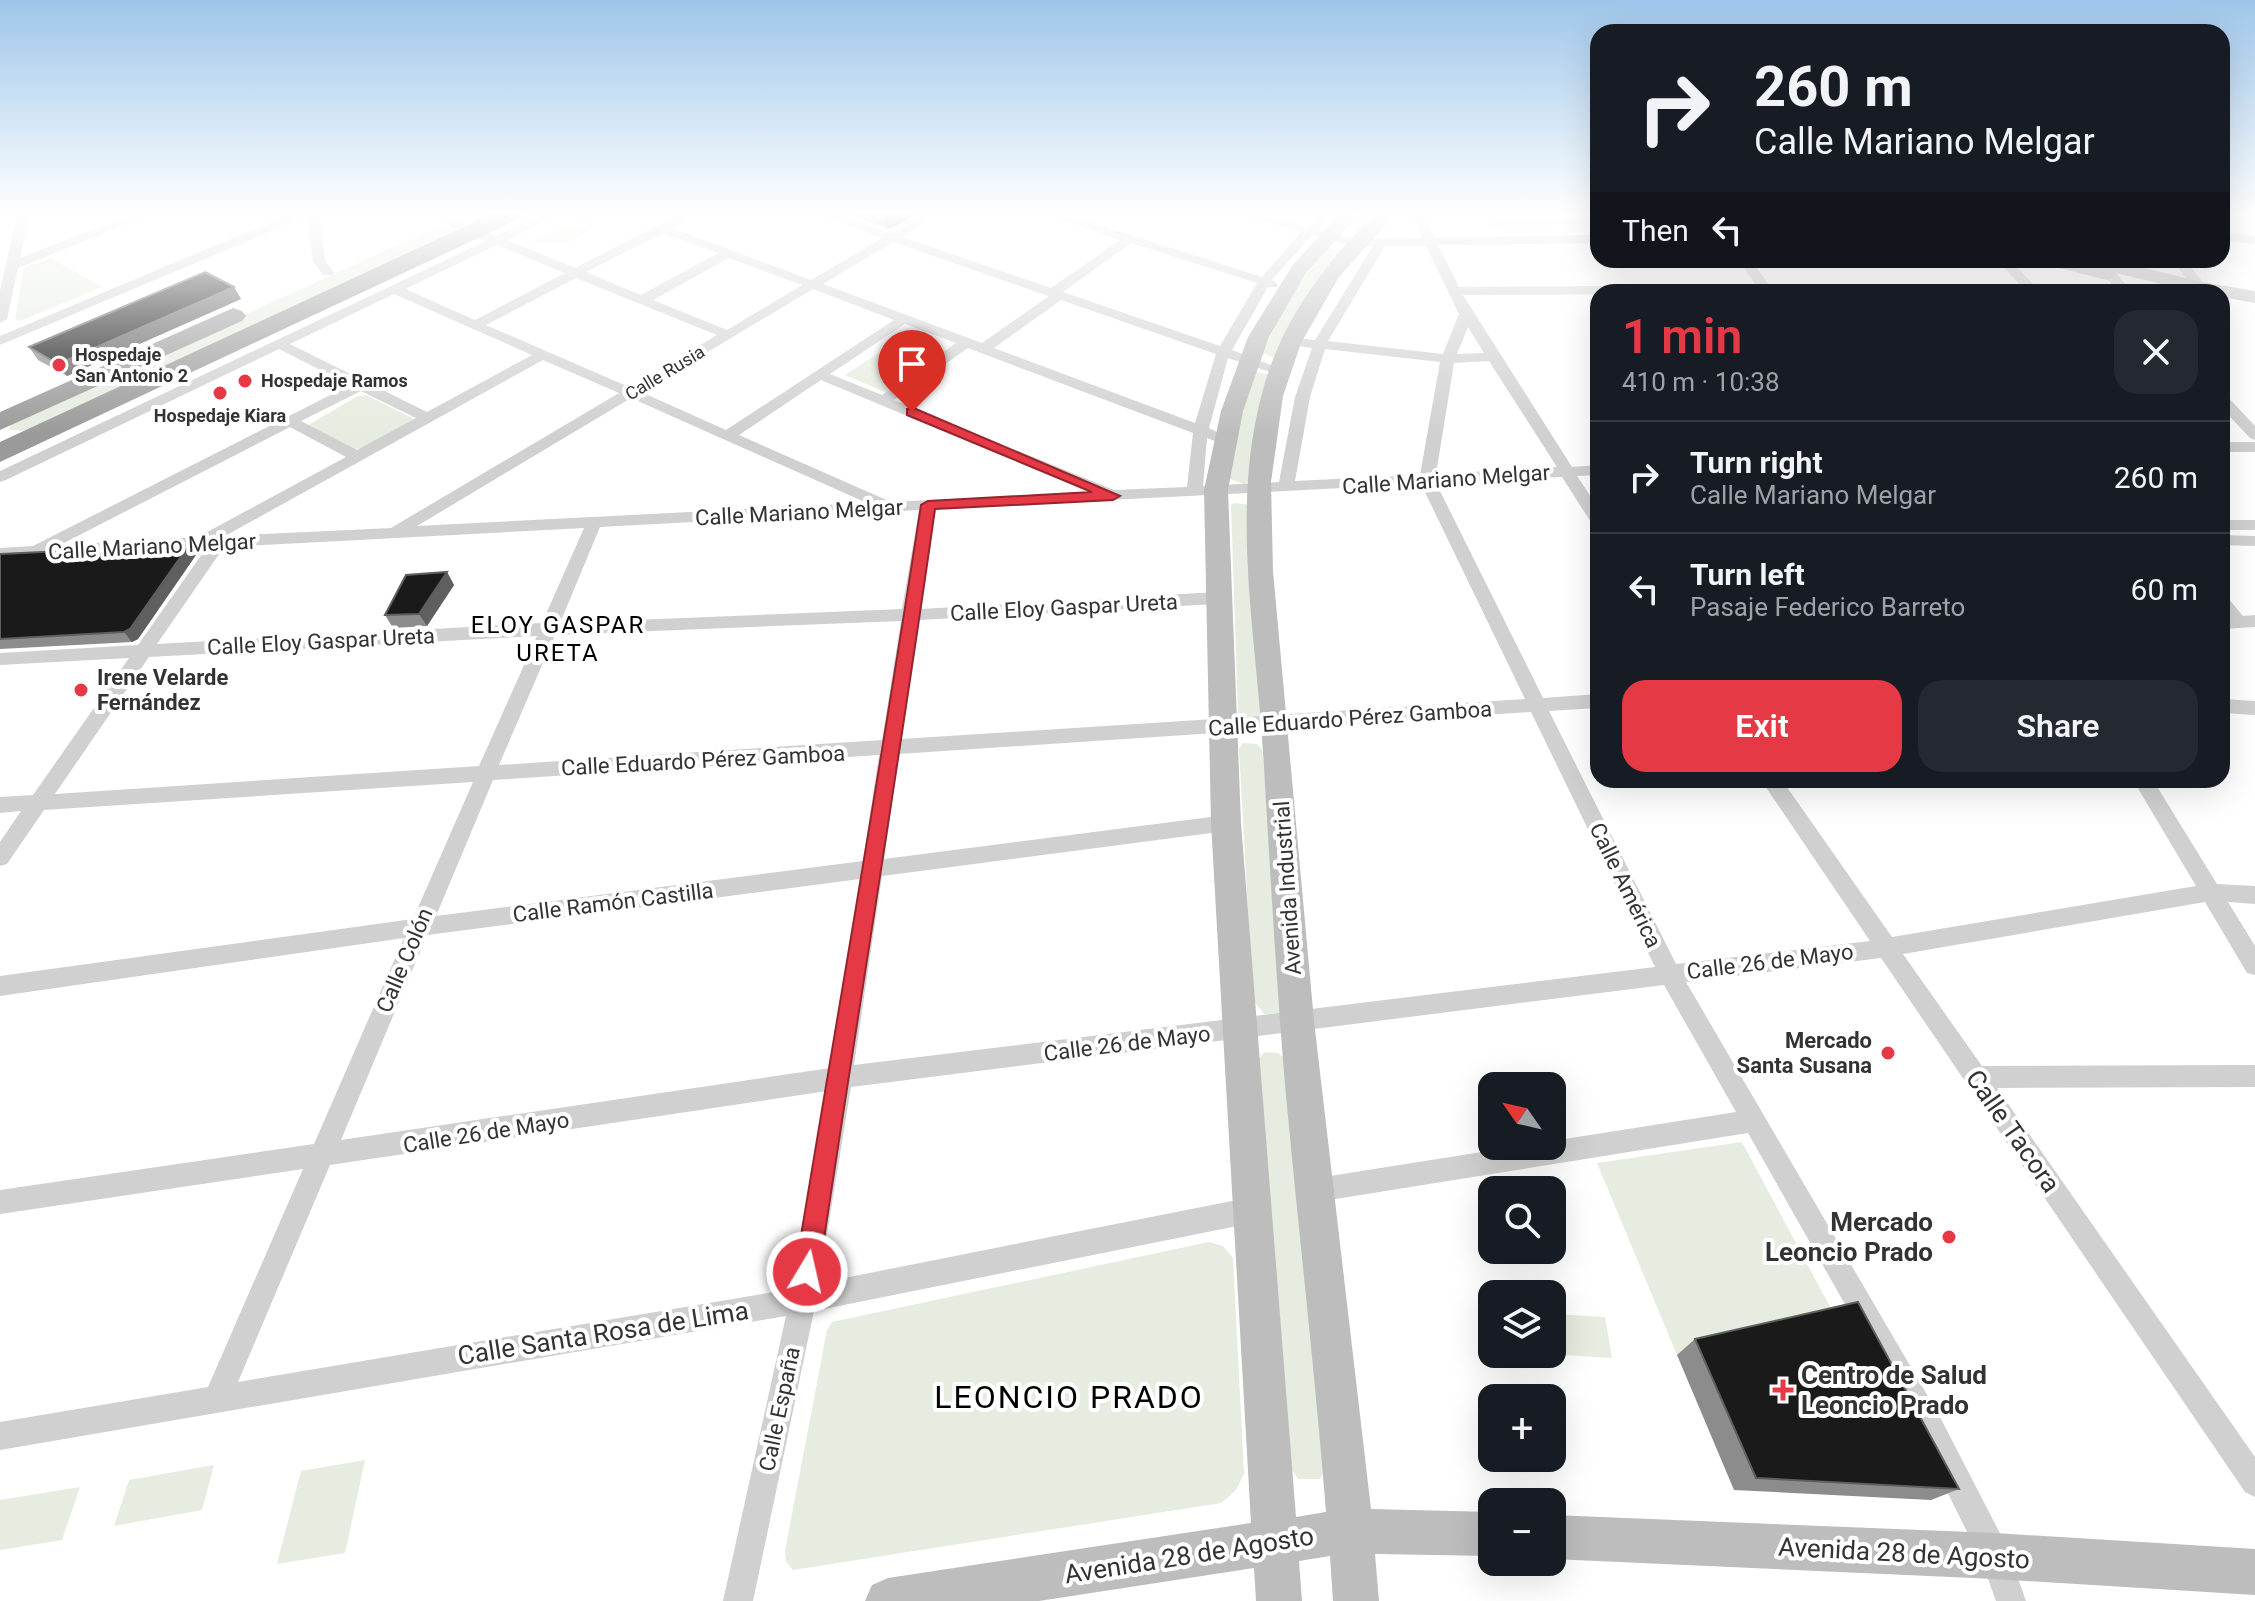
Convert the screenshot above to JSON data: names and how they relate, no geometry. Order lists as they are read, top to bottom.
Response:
{
  "streets": {
    "main road": ["Avenida Industrial", "Avenida 28 de Agosto"],
    "street": [
      "Calle Rusia",
      "Calle Mariano Melgar",
      "Calle Eloy Gaspar Ureta",
      "Calle Eduardo Pérez Gamboa",
      "Calle América",
      "Calle Ramón Castilla",
      "Calle Colón",
      "Calle 26 de Mayo",
      "Calle Tacora",
      "Calle Santa Rosa de Lima",
      "Calle España"
    ]
  },
  "crossings": [
    ["Calle Rusia", "Calle Mariano Melgar"],
    ["Calle Mariano Melgar", "Calle América"],
    ["Calle Mariano Melgar", "Avenida Industrial"],
    ["Calle Mariano Melgar", "Calle Colón"],
    ["Calle Mariano Melgar", "Calle España"],
    ["Calle Eloy Gaspar Ureta", "Calle Colón"],
    ["Calle Eloy Gaspar Ureta", "Calle España"],
    ["Calle Eduardo Pérez Gamboa", "Calle América"],
    ["Calle Eduardo Pérez Gamboa", "Avenida Industrial"],
    ["Calle Eduardo Pérez Gamboa", "Calle Colón"],
    ["Calle Eduardo Pérez Gamboa", "Calle España"],
    ["Calle América", "Calle 26 de Mayo"],
    ["Calle América", "Avenida 28 de Agosto"],
    ["Avenida Industrial", "Calle 26 de Mayo"],
    ["Avenida Industrial", "Avenida 28 de Agosto"],
    ["Calle Ramón Castilla", "Calle Colón"],
    ["Calle Ramón Castilla", "Calle España"],
    ["Calle Colón", "Calle 26 de Mayo"],
    ["Calle Colón", "Calle Santa Rosa de Lima"],
    ["Calle 26 de Mayo", "Calle Tacora"],
    ["Calle 26 de Mayo", "Calle España"],
    ["Calle Santa Rosa de Lima", "Calle España"]
  ],
  "districts": ["ELOY GASPAR URETA", "LEONCIO PRADO"],
  "places": {
    "other": [
      "Hospedaje San Antonio 2",
      "Hospedaje Ramos",
      "Hospedaje Kiara",
      "Irene Velarde Fernández",
      "Mercado Santa Susana",
      "Mercado Leoncio Prado"
    ],
    "health": ["Centro de Salud Leoncio Prado"]
  },
  "north": "top left",
  "page": {
    "turn": ["260 m", "Calle Mariano Melgar"],
    "then": "Then",
    "heading": ["1 min", "410 m · 10:38"],
    "list": [
      {
        "name": "Turn right",
        "note": "Calle Mariano Melgar",
        "value": "260 m"
      },
      {
        "name": "Turn left",
        "note": "Pasaje Federico Barreto",
        "value": "60 m"
      }
    ],
    "buttons": ["Exit", "Share"],
    "map_buttons": ["+", "−"]
  }
}
